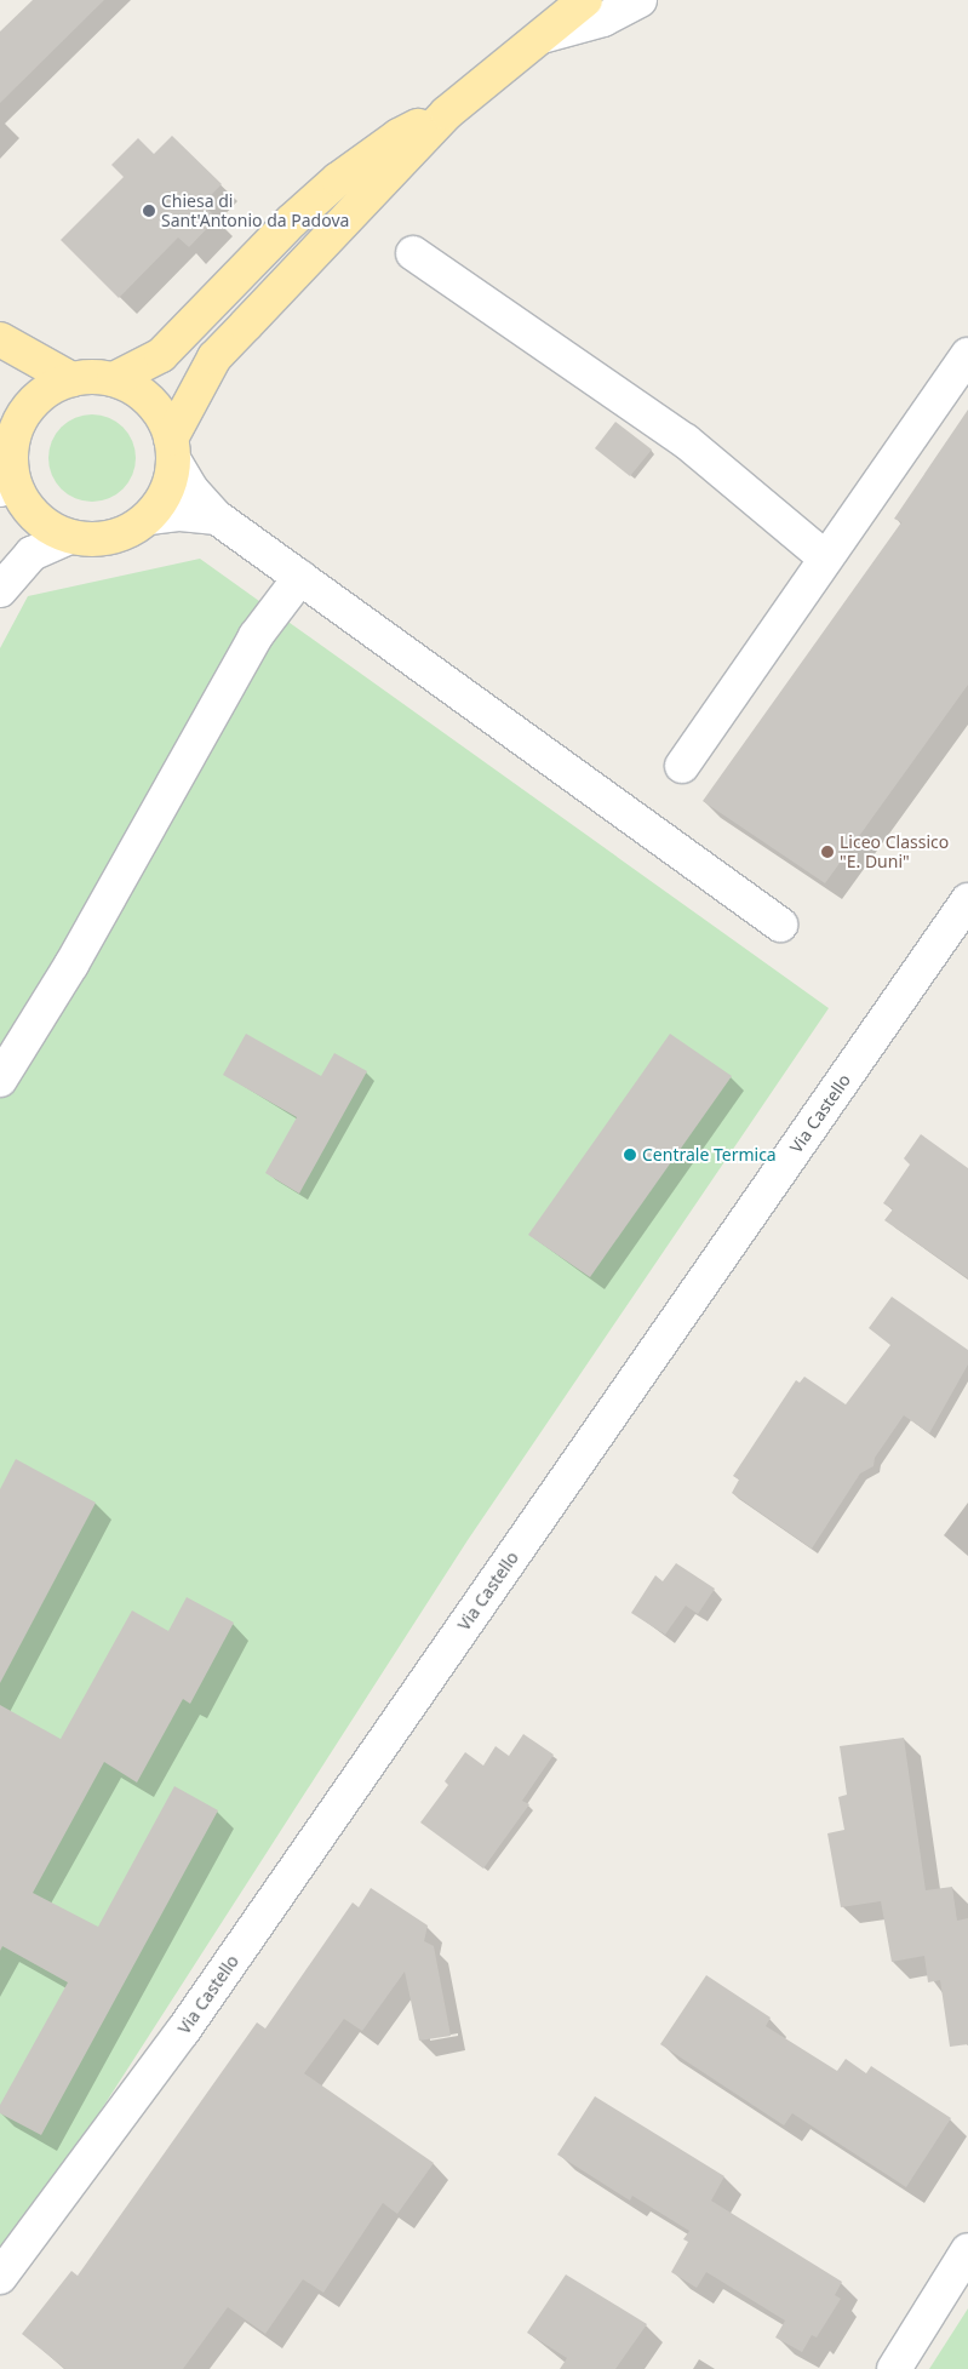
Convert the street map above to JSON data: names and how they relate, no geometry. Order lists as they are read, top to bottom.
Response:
{
  "streets": {
    "street": ["Via Castello"]
  },
  "places": ["Chiesa di Sant'Antonio da Padova", "Liceo Classico \"E. Duni\"", "Centrale Termica"]
}
